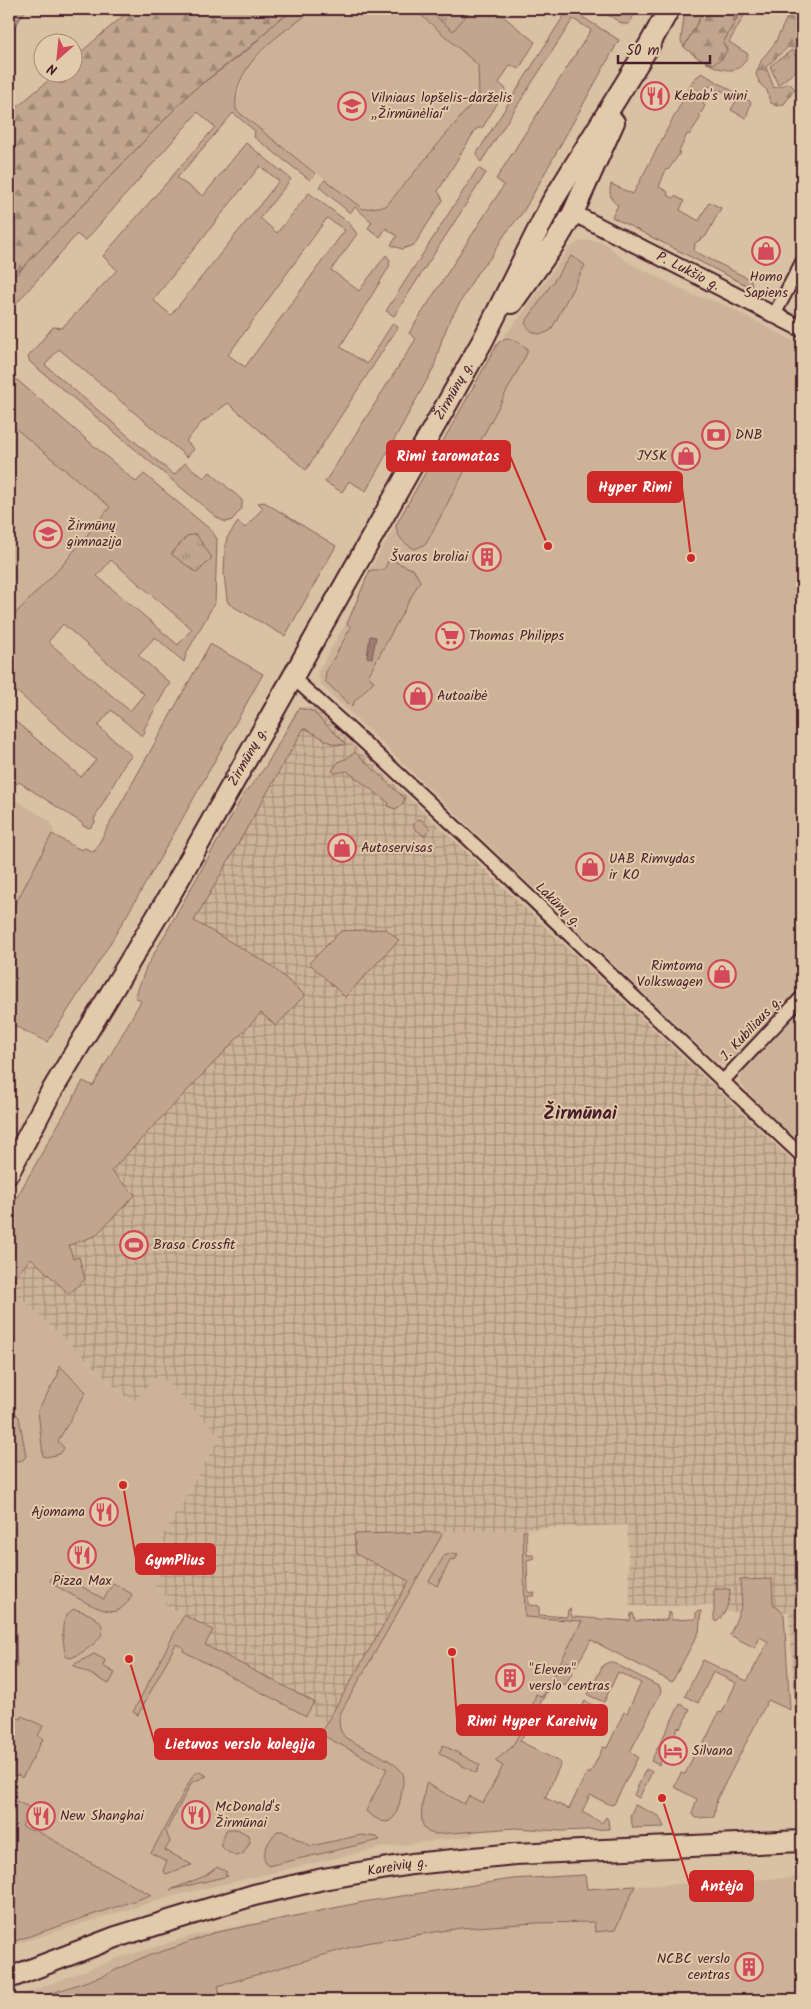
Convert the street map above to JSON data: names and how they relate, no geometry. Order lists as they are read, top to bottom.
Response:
{
  "streets": {
    "main road": ["Žirmūnų g.", "Kareivių g."],
    "street": ["P. Lukšio g.", "Lakūnų g.", "J. Kubiliaus g."]
  },
  "crossings": [
    ["P. Lukšio g.", "Žirmūnų g."],
    ["Žirmūnų g.", "Lakūnų g."],
    ["Lakūnų g.", "J. Kubiliaus g."]
  ],
  "districts": ["Žirmūnai"],
  "places": {
    "restaurant": [
      "Kebab's wini",
      "Ajomama",
      "Pizza Max",
      "McDonald's Žirmūnai",
      "New Shanghai"
    ],
    "school or university": ["Vilniaus lopšelis-darželis „Žirmūnėliai“", "Žirmūnų gimnazija"],
    "shop": [
      "Homo Sapiens",
      "JYSK",
      "Autoaibė",
      "Autoservisas",
      "UAB Rimvydas ir KO",
      "Rimtoma Volkswagen"
    ],
    "bank": ["DNB"],
    "other": [
      "Rimi taromatas",
      "Hyper Rimi",
      "GymPlius",
      "Rimi Hyper Kareivių",
      "Lietuvos verslo kolegija",
      "Antėja"
    ],
    "building": ["Švaros broliai", "\"Eleven\" verslo centras", "NCBC verslo centras"],
    "supermarket": ["Thomas Philipps"],
    "sports": ["Brasa Crossfit"],
    "hotel": ["Silvana"]
  },
  "scale_bar": "50 m",
  "north": "bottom left"
}
